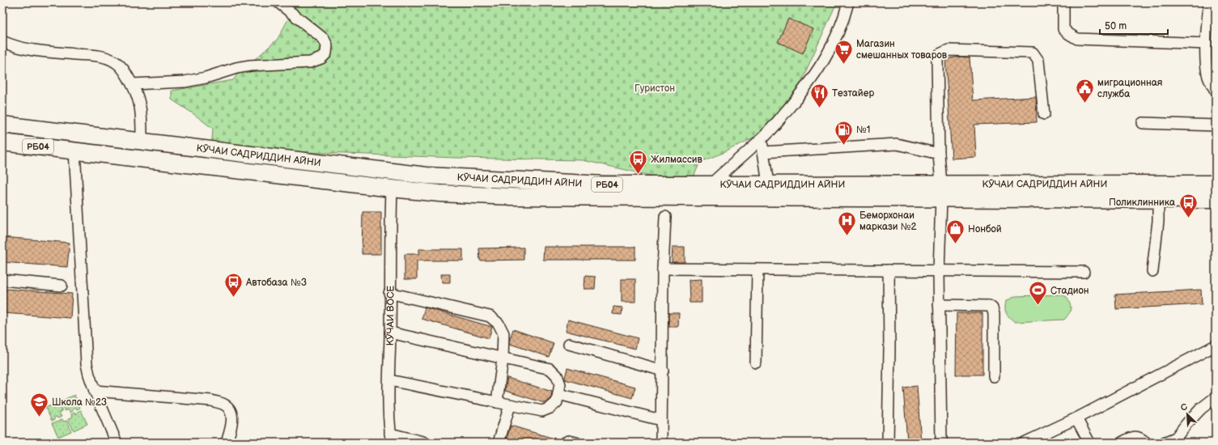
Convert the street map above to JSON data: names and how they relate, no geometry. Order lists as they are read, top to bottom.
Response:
{
  "streets": {
    "highway": ["РБ04", "КӮЧАИ САДРИДДИН АЙНИ"],
    "street": ["КӮЧАИ ВОСЕ"]
  },
  "crossings": [
    ["РБ04", "КӮЧАИ САДРИДДИН АЙНИ"],
    ["КӮЧАИ САДРИДДИН АЙНИ", "КӮЧАИ ВОСЕ"]
  ],
  "parks": ["Гуристон"],
  "places": {
    "supermarket": ["Магазин смешанных товаров"],
    "public building": ["миграционная служба"],
    "restaurant": ["Тезтайер"],
    "fuel station": ["№1"],
    "bus stop": ["Жилмассив", "Поликлинника", "Автобаза №3"],
    "hospital": ["Беморхонаи маркази №2"],
    "shop": ["Нонбой"],
    "sports": ["Стадион"],
    "school or university": ["Школа №23"]
  },
  "scale_bar": "50 m",
  "north": "top left"
}
